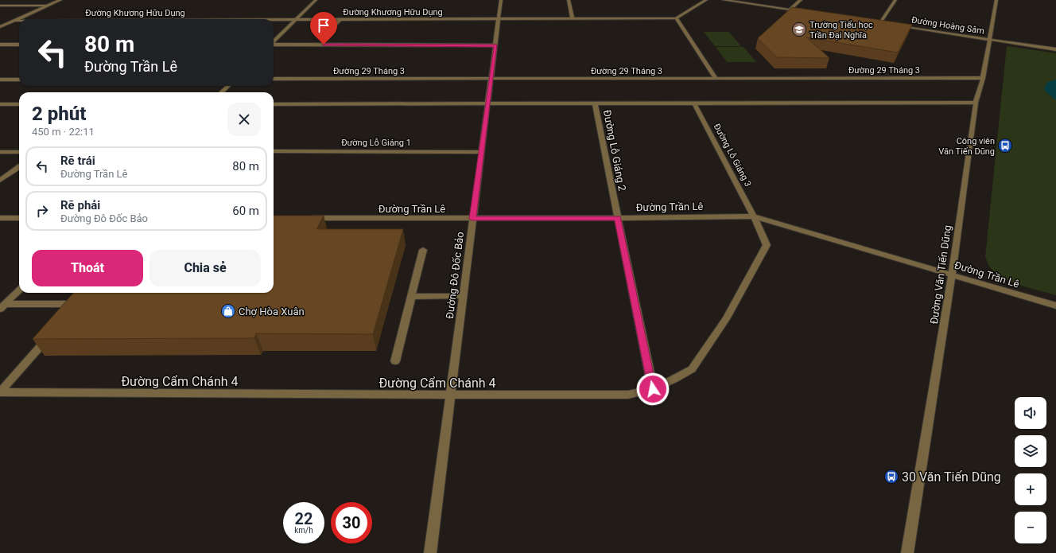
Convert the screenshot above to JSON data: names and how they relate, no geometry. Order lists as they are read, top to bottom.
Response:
{
  "streets": {
    "street": [
      "Đường Khương Hữu Dụng",
      "Đường Hoàng Sâm",
      "Đường 29 Tháng 3",
      "Đường Lỗ Giáng 1",
      "Đường Lỗ Giáng 2",
      "Đường Lỗ Giáng 3",
      "Đường Trần Lê",
      "Đường Văn Tiến Dũng",
      "Đường Đô Đốc Bảo",
      "Đường Cẩm Chánh 4"
    ]
  },
  "crossings": [
    ["Đường Khương Hữu Dụng", "Đường Đô Đốc Bảo"],
    ["Đường Hoàng Sâm", "Đường Văn Tiến Dũng"],
    ["Đường 29 Tháng 3", "Đường Văn Tiến Dũng"],
    ["Đường 29 Tháng 3", "Đường Đô Đốc Bảo"],
    ["Đường Lỗ Giáng 1", "Đường Đô Đốc Bảo"],
    ["Đường Lỗ Giáng 2", "Đường Trần Lê"],
    ["Đường Lỗ Giáng 2", "Đường Cẩm Chánh 4"],
    ["Đường Lỗ Giáng 3", "Đường Trần Lê"],
    ["Đường Lỗ Giáng 3", "Đường Cẩm Chánh 4"],
    ["Đường Trần Lê", "Đường Văn Tiến Dũng"],
    ["Đường Trần Lê", "Đường Đô Đốc Bảo"],
    ["Đường Trần Lê", "Đường Cẩm Chánh 4"],
    ["Đường Đô Đốc Bảo", "Đường Cẩm Chánh 4"]
  ],
  "places": {
    "school or university": ["Trường Tiểu học Trần Đại Nghĩa"],
    "bus stop": ["Công viên Văn Tiến Dũng", "30 Văn Tiến Dũng"],
    "shop": ["Chợ Hòa Xuân"]
  },
  "page": {
    "turn": ["80 m", "Đường Trần Lê"],
    "heading": ["2 phút", "450 m · 22:11"],
    "list": [
      {
        "name": "Rẽ trái",
        "note": "Đường Trần Lê",
        "value": "80 m"
      },
      {
        "name": "Rẽ phải",
        "note": "Đường Đô Đốc Bảo",
        "value": "60 m"
      }
    ],
    "buttons": ["Thoát", "Chia sẻ"],
    "map_buttons": ["+", "−"],
    "speed": "22 km/h",
    "limit": "30"
  }
}
